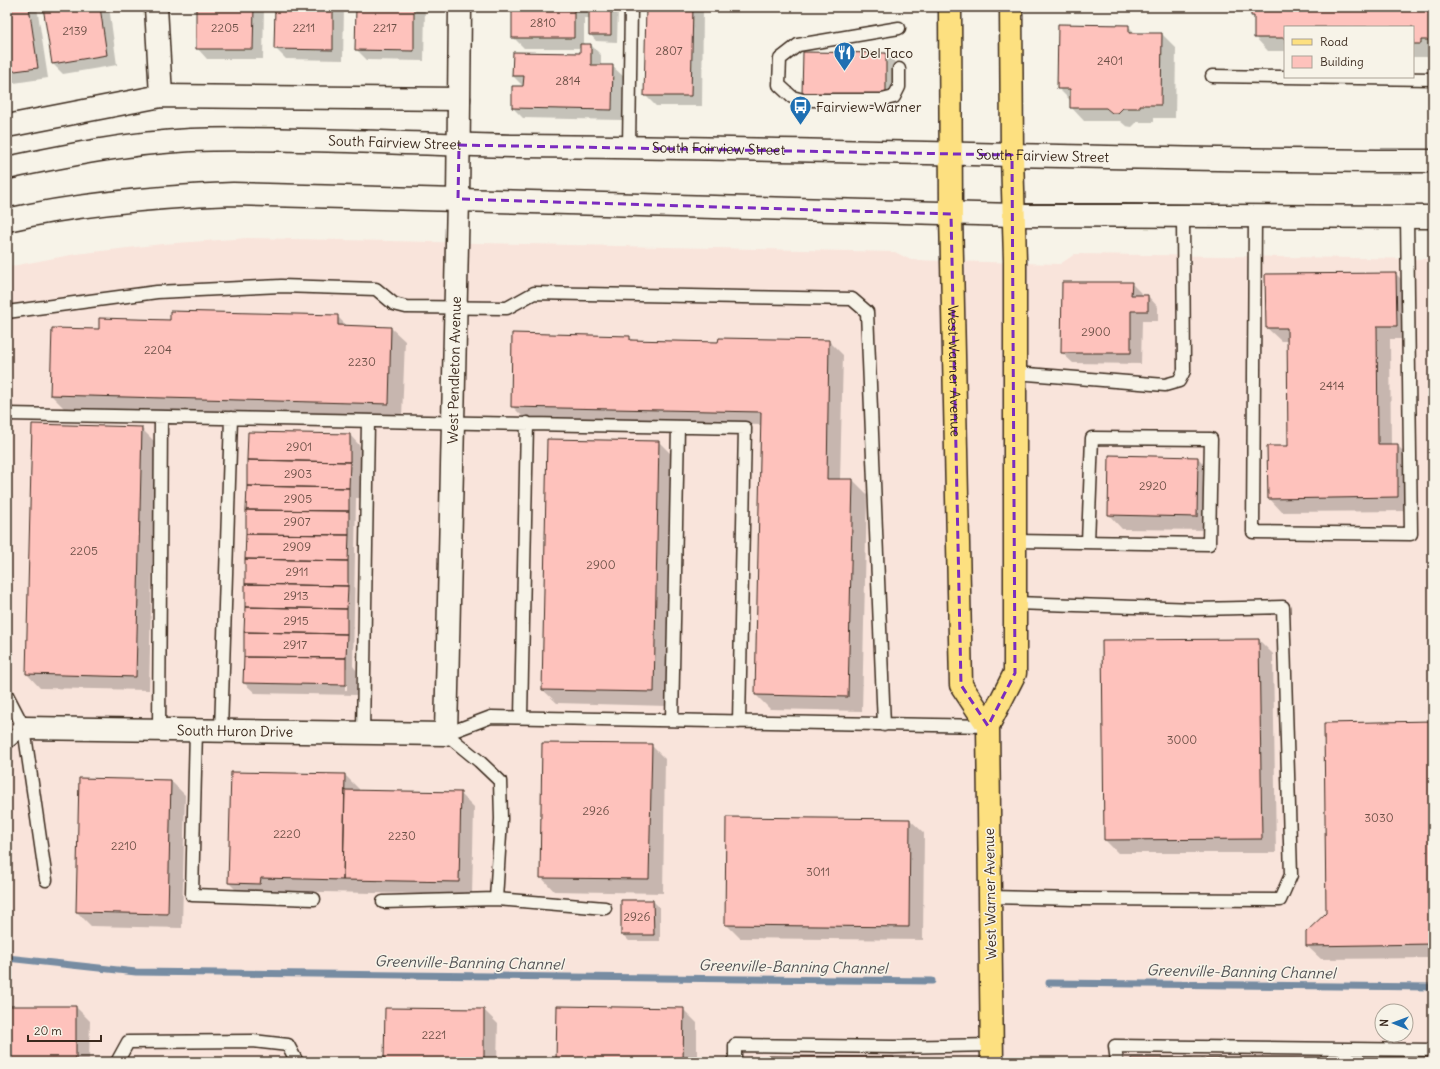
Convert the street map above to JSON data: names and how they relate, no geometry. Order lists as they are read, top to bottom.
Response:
{
  "streets": {
    "main road": [
      "South Fairview Street",
      "West Pendleton Avenue",
      "West Warner Avenue",
      "South Huron Drive"
    ]
  },
  "crossings": [
    ["South Fairview Street", "West Pendleton Avenue"],
    ["South Fairview Street", "West Warner Avenue"],
    ["West Pendleton Avenue", "South Huron Drive"]
  ],
  "water": ["Greenville-Banning Channel"],
  "places": {
    "restaurant": ["Del Taco"],
    "bus stop": ["Fairview-Warner"]
  },
  "house_numbers": [
    "2810",
    "2205",
    "2211",
    "2217",
    "2139",
    "2807",
    "2401",
    "2814",
    "2900",
    "2204",
    "2230",
    "2414",
    "2901",
    "2903",
    "2920",
    "2905",
    "2907",
    "2909",
    "2205",
    "2900",
    "2911",
    "2913",
    "2915",
    "2917",
    "3000",
    "2926",
    "3030",
    "2220",
    "2230",
    "2210",
    "3011",
    "2926",
    "2221"
  ],
  "legend": ["Road", "Building"],
  "scale_bar": "20 m",
  "north": "left"
}
